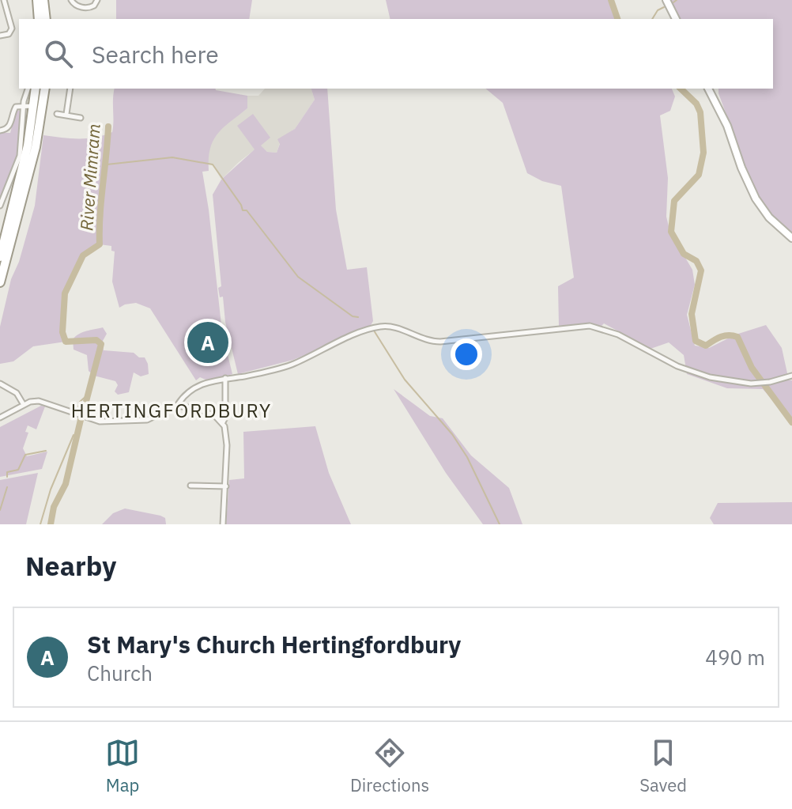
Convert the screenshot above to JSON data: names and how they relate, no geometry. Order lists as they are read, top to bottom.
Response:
{
  "districts": ["HERTINGFORDBURY"],
  "water": ["River Mimram"],
  "page": {
    "search": "Search here",
    "pins": "A",
    "heading": "Nearby",
    "list": [
      {
        "mark": "A",
        "name": "St Mary's Church Hertingfordbury",
        "note": "Church",
        "value": "490 m"
      }
    ],
    "nav": ["Map", "Directions", "Saved"]
  }
}
